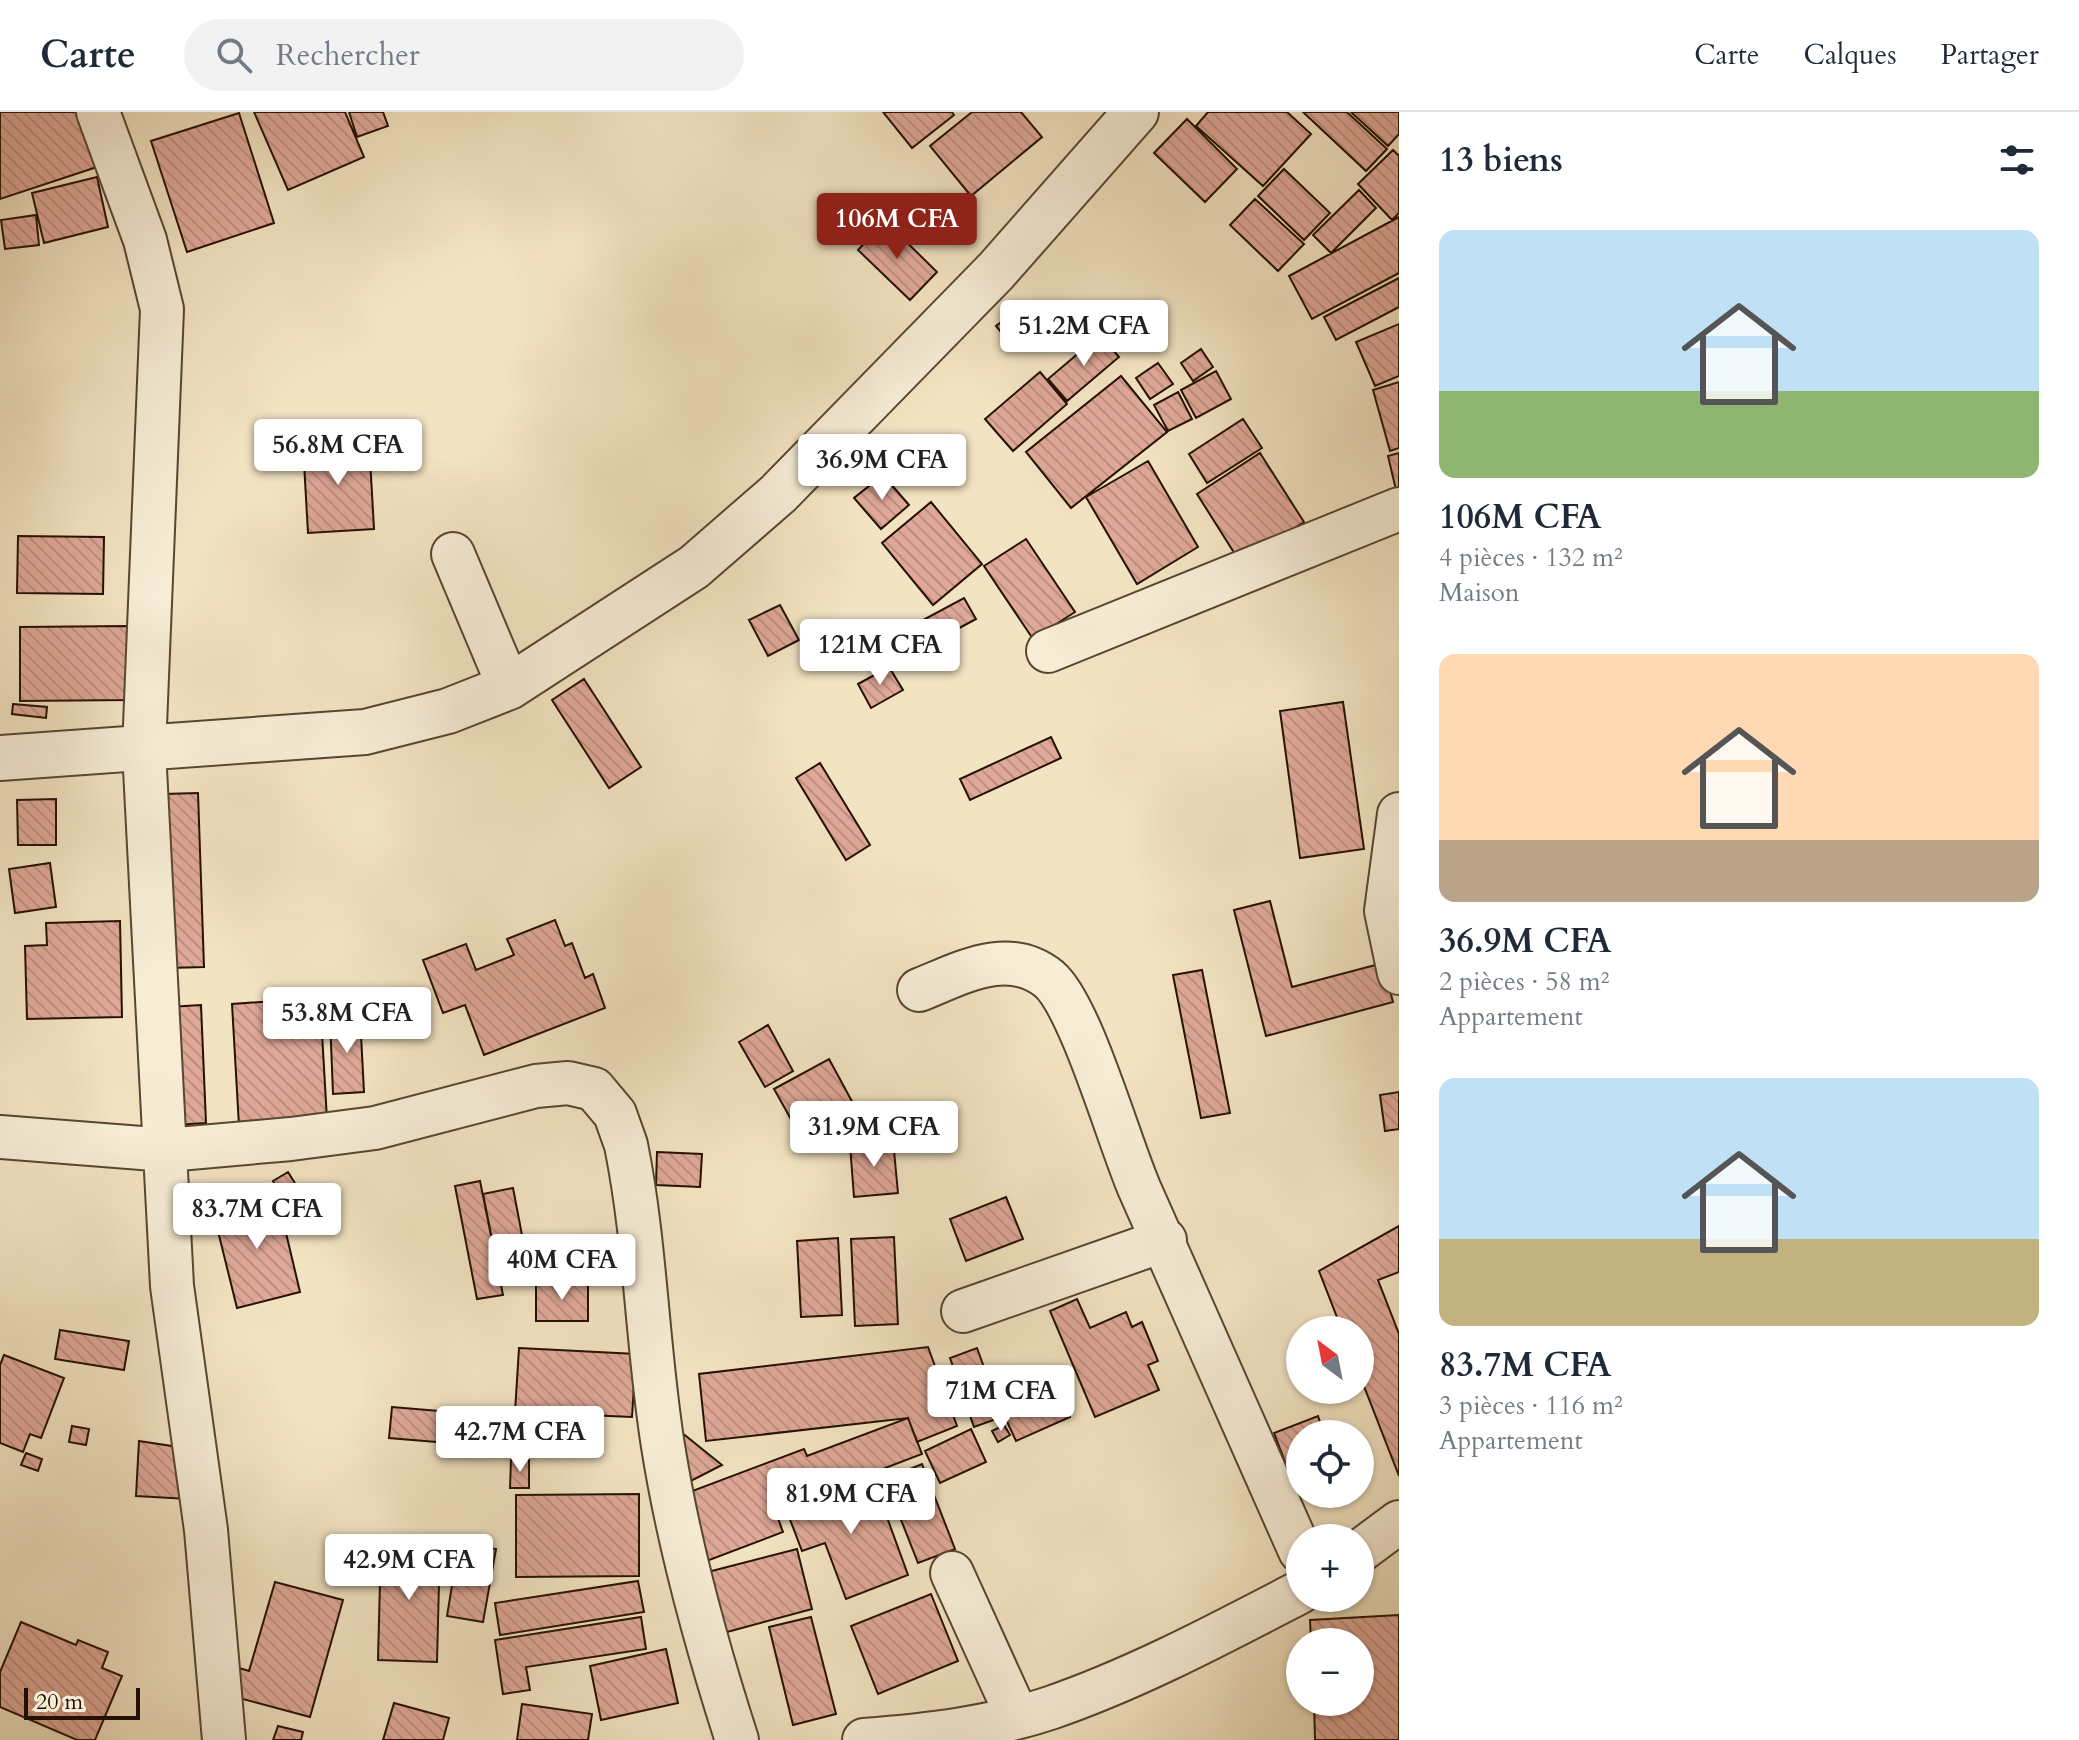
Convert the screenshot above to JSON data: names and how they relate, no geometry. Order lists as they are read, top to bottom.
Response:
{
  "scale_bar": "20 m",
  "north": "top left",
  "page": {
    "header": "Carte",
    "search": "Rechercher",
    "nav": ["Carte", "Calques", "Partager"],
    "heading": "13 biens",
    "price": [
      "106M CFA",
      "51.2M CFA",
      "56.8M CFA",
      "36.9M CFA",
      "121M CFA",
      "53.8M CFA",
      "31.9M CFA",
      "83.7M CFA",
      "40M CFA",
      "71M CFA",
      "42.7M CFA",
      "81.9M CFA",
      "42.9M CFA"
    ],
    "list": [
      {
        "name": "106M CFA",
        "note": "4 pièces · 132 m² · Maison"
      },
      {
        "name": "36.9M CFA",
        "note": "2 pièces · 58 m² · Appartement"
      },
      {
        "name": "83.7M CFA",
        "note": "3 pièces · 116 m² · Appartement"
      }
    ],
    "map_buttons": ["+", "−"],
    "scale": "20 m"
  }
}
